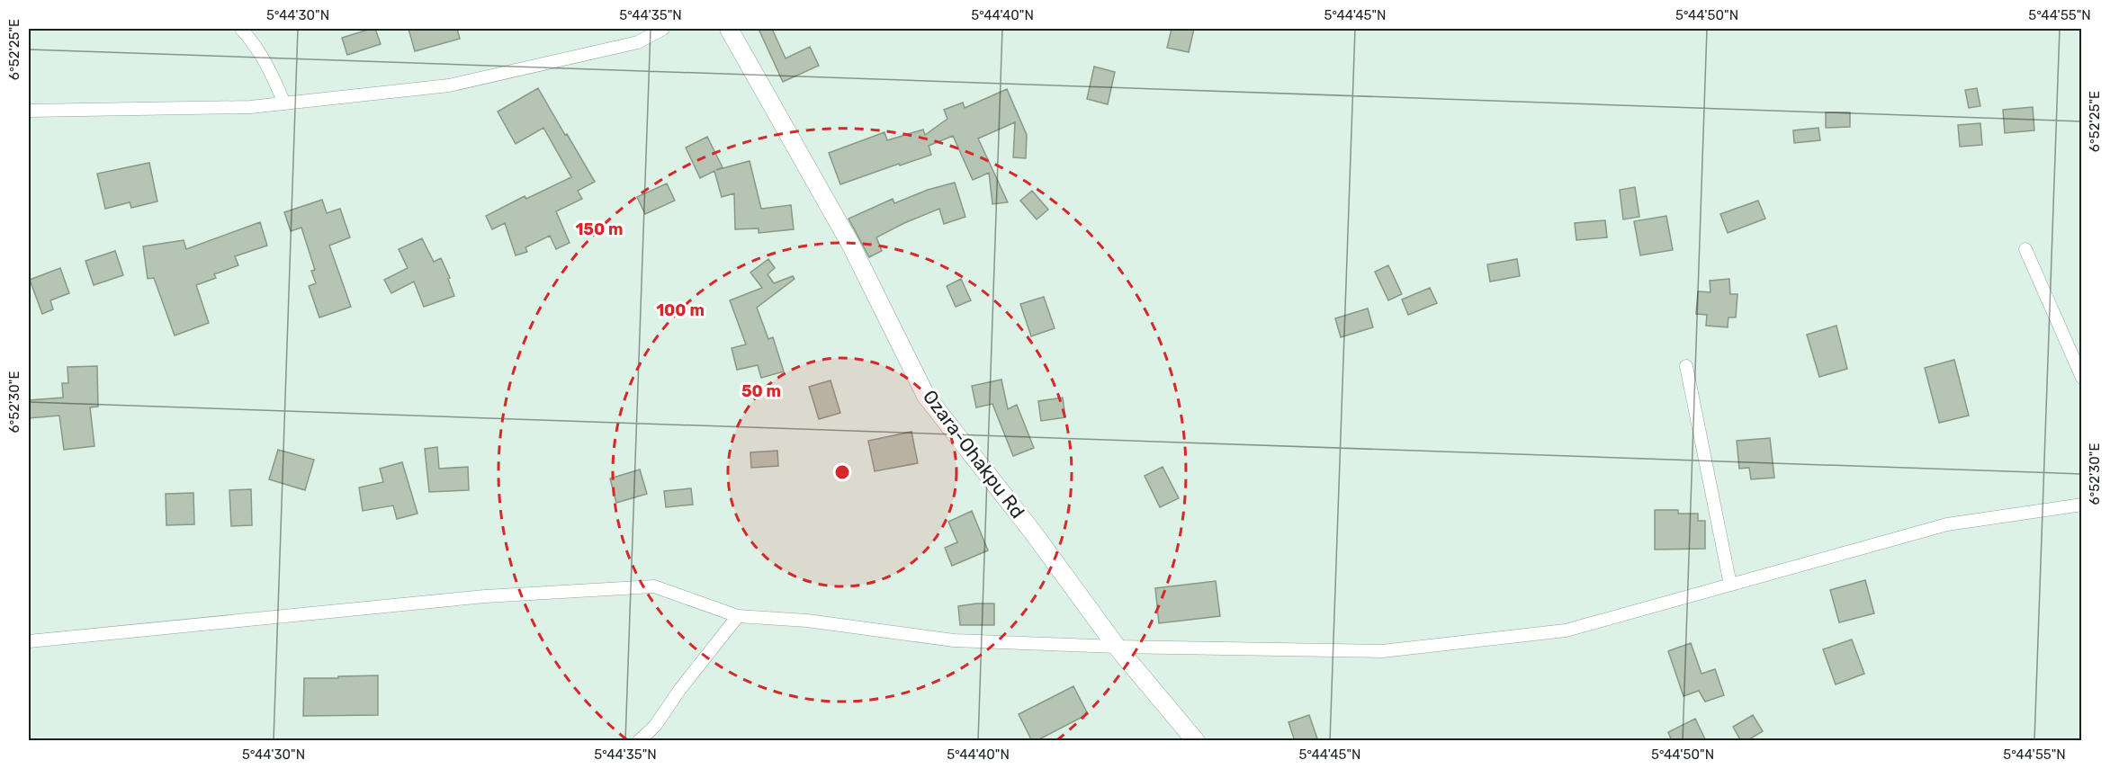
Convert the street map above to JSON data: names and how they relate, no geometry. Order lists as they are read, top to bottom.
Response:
{
  "streets": {
    "main road": ["Ozara-Ohakpu Rd"]
  },
  "coordinates": [
    "5°44'30\"N",
    "5°44'35\"N",
    "5°44'40\"N",
    "5°44'45\"N",
    "5°44'50\"N",
    "5°44'55\"N",
    "6°52'25\"E",
    "6°52'30\"E"
  ],
  "rings": ["150 m", "100 m", "50 m"]
}
